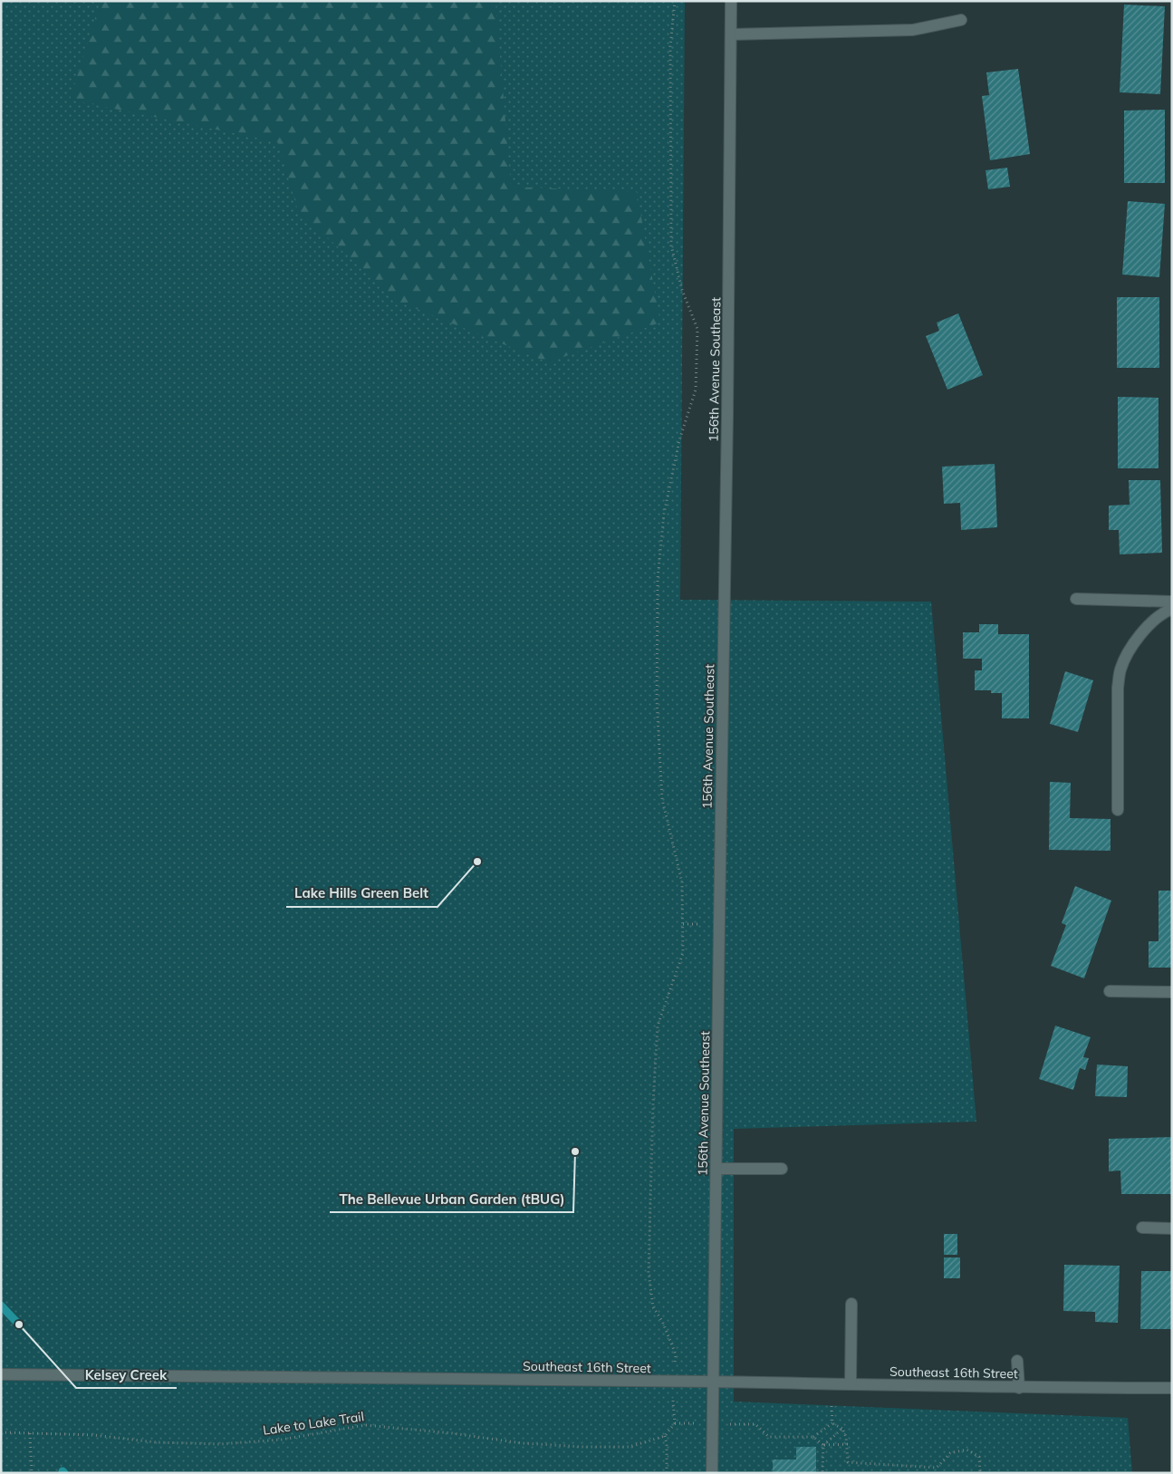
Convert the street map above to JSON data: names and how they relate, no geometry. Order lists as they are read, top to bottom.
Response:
{
  "streets": {
    "street": ["156th Avenue Southeast", "Southeast 16th Street"],
    "path": ["Lake to Lake Trail"]
  },
  "crossings": [
    ["156th Avenue Southeast", "Southeast 16th Street"]
  ],
  "places": ["Lake Hills Green Belt", "The Bellevue Urban Garden (tBUG)", "Kelsey Creek"]
}
